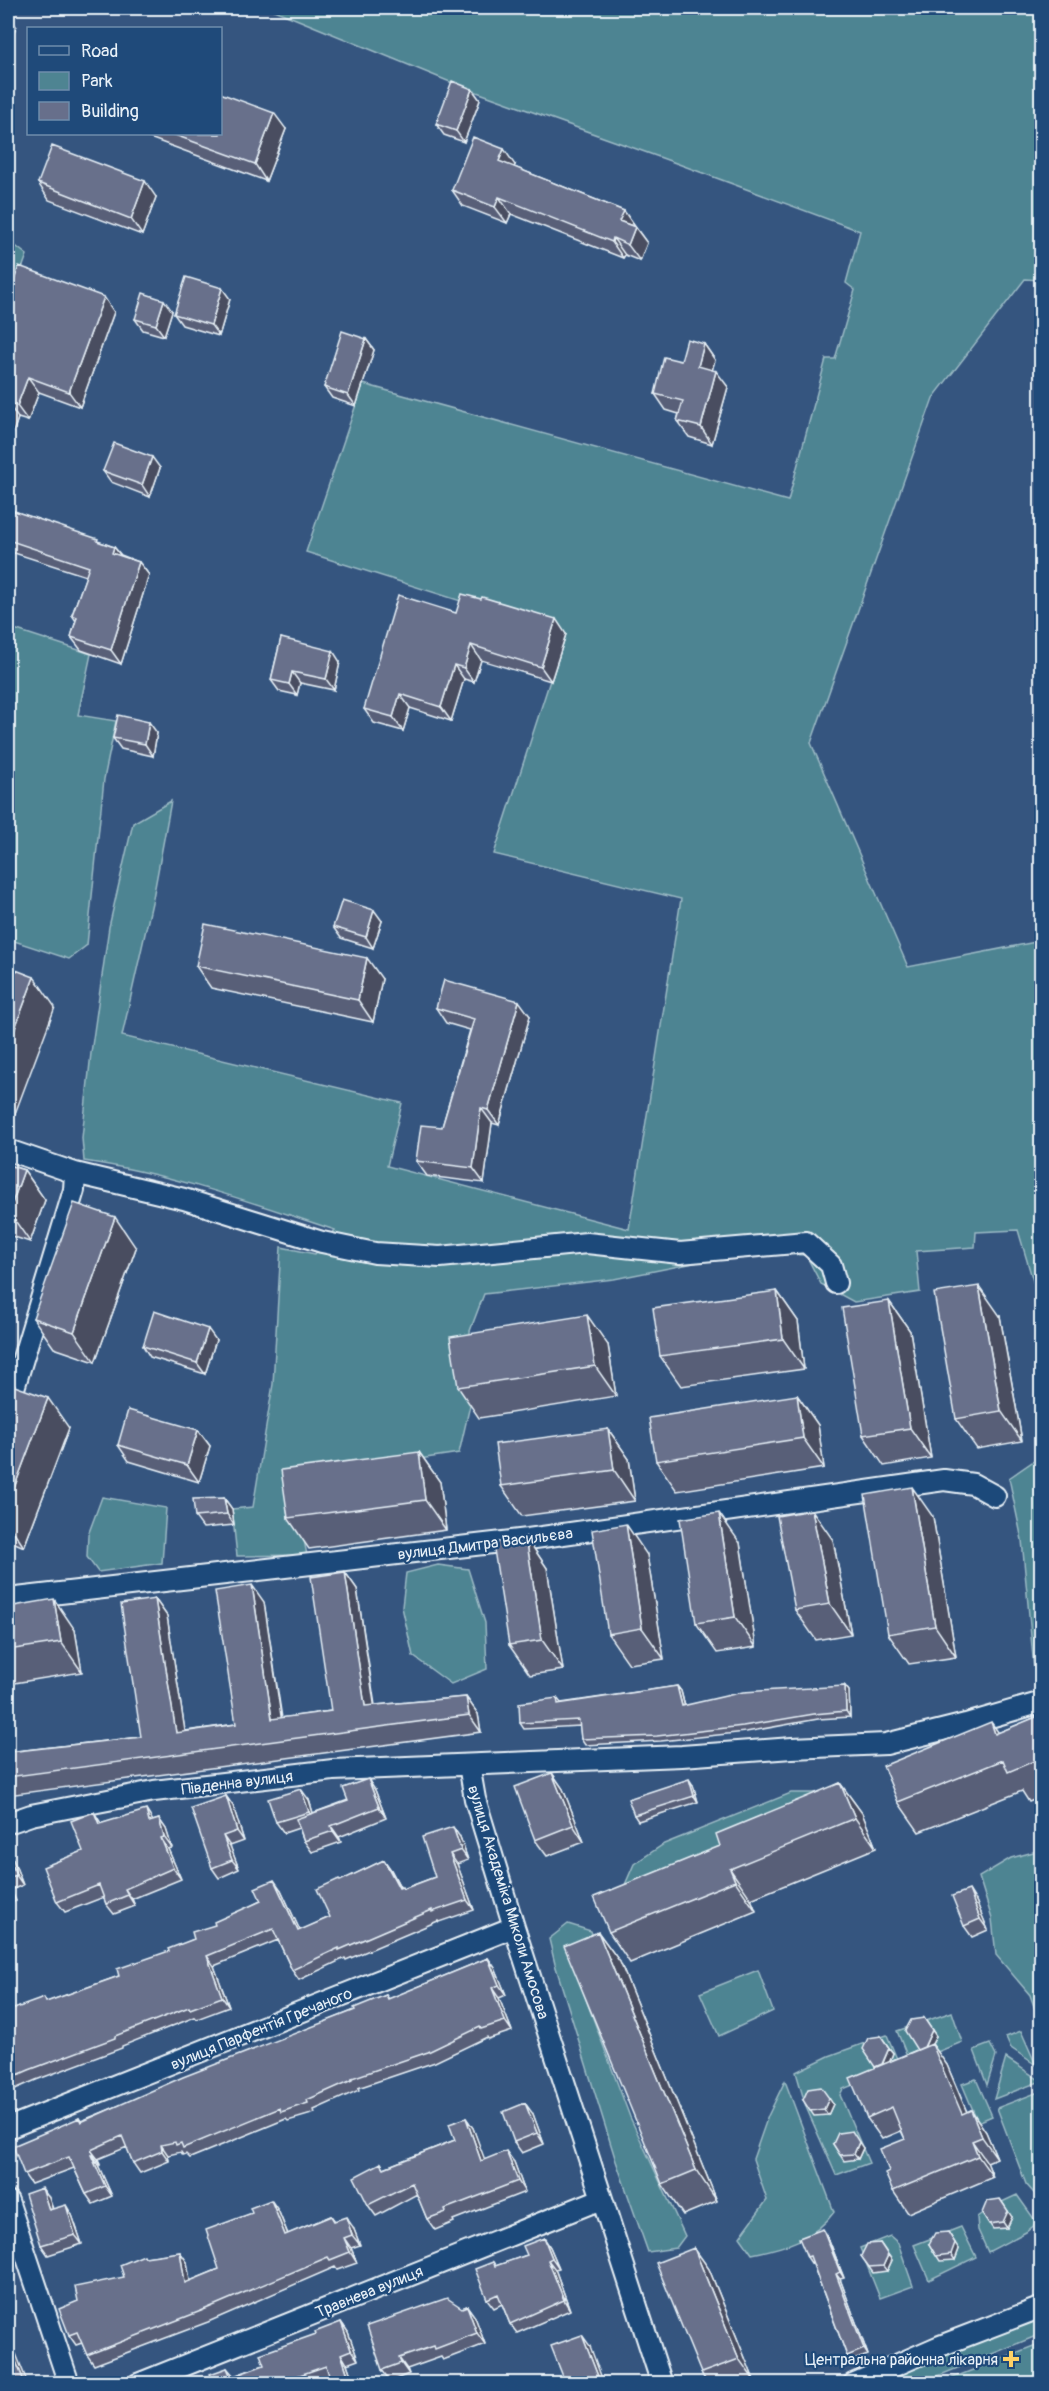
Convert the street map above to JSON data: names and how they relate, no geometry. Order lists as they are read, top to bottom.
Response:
{
  "streets": {
    "street": [
      "вулиця Дмитра Васильєва",
      "Південна вулиця",
      "вулиця Академіка Миколи Амосова",
      "вулиця Парфентія Гречаного",
      "Травнева вулиця"
    ]
  },
  "crossings": [
    ["Південна вулиця", "вулиця Академіка Миколи Амосова"],
    ["вулиця Академіка Миколи Амосова", "вулиця Парфентія Гречаного"],
    ["вулиця Академіка Миколи Амосова", "Травнева вулиця"]
  ],
  "places": {
    "health": ["Центральна районна лікарня"]
  },
  "legend": ["Road", "Park", "Building"]
}
